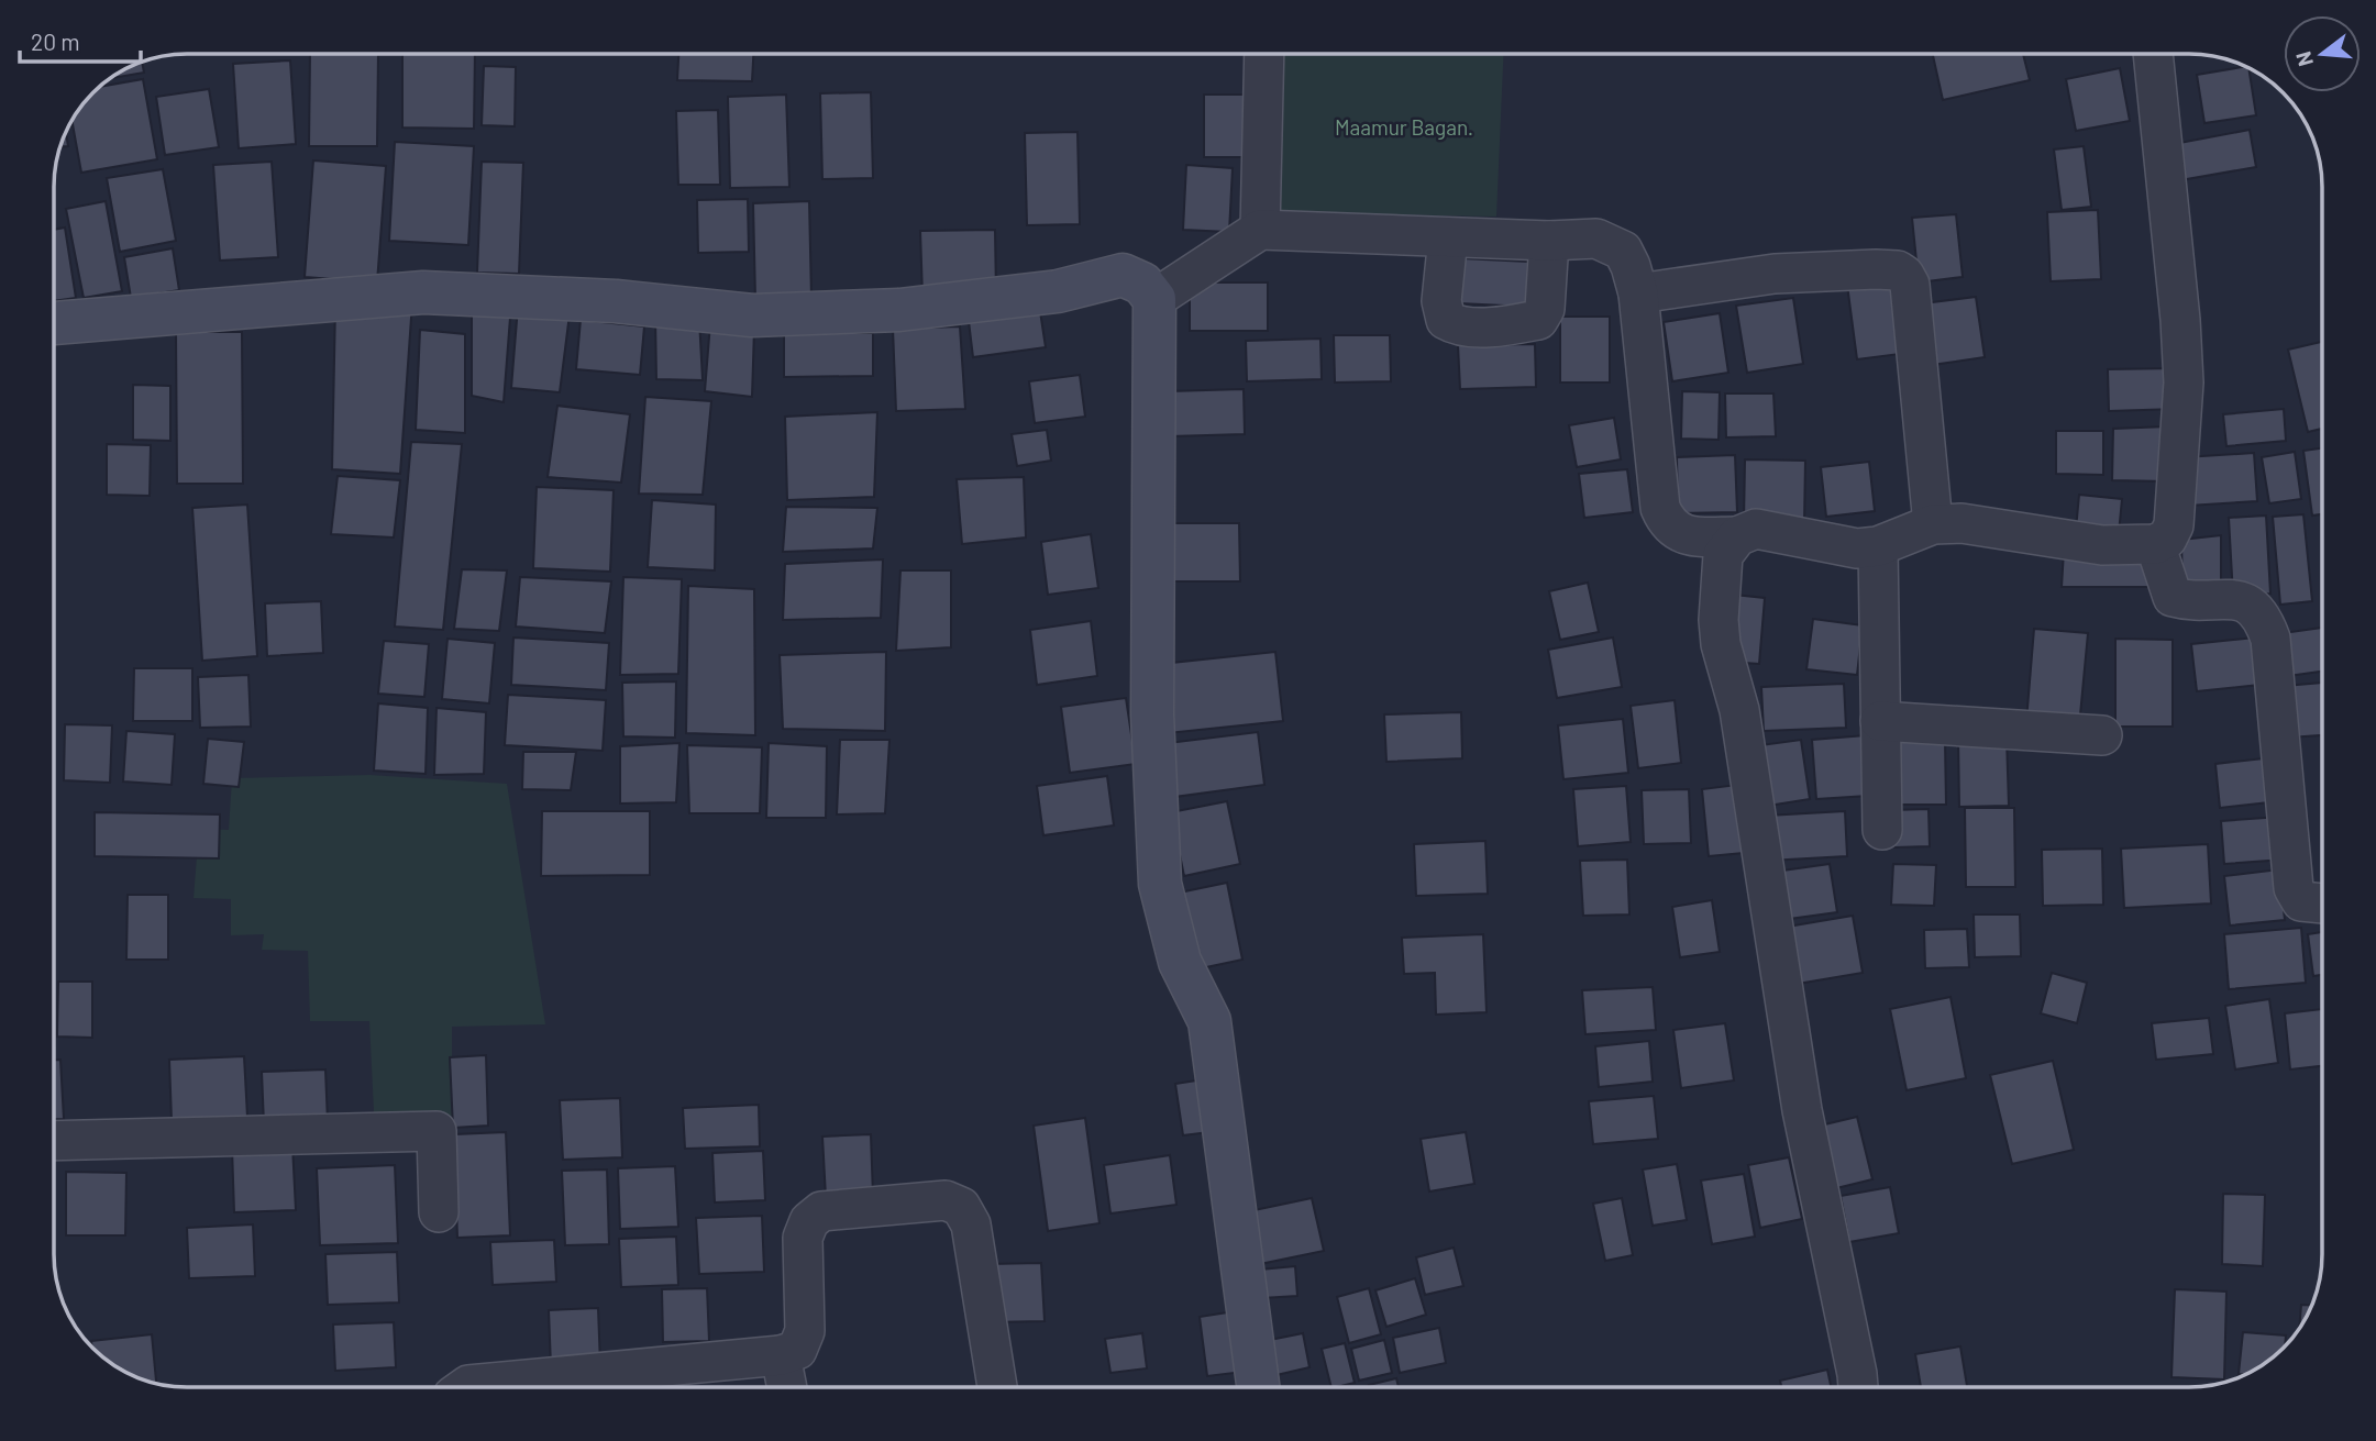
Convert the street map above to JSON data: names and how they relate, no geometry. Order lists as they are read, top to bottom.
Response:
{
  "parks": ["Maamur Bagan."],
  "scale_bar": "20 m",
  "north": "left"
}
